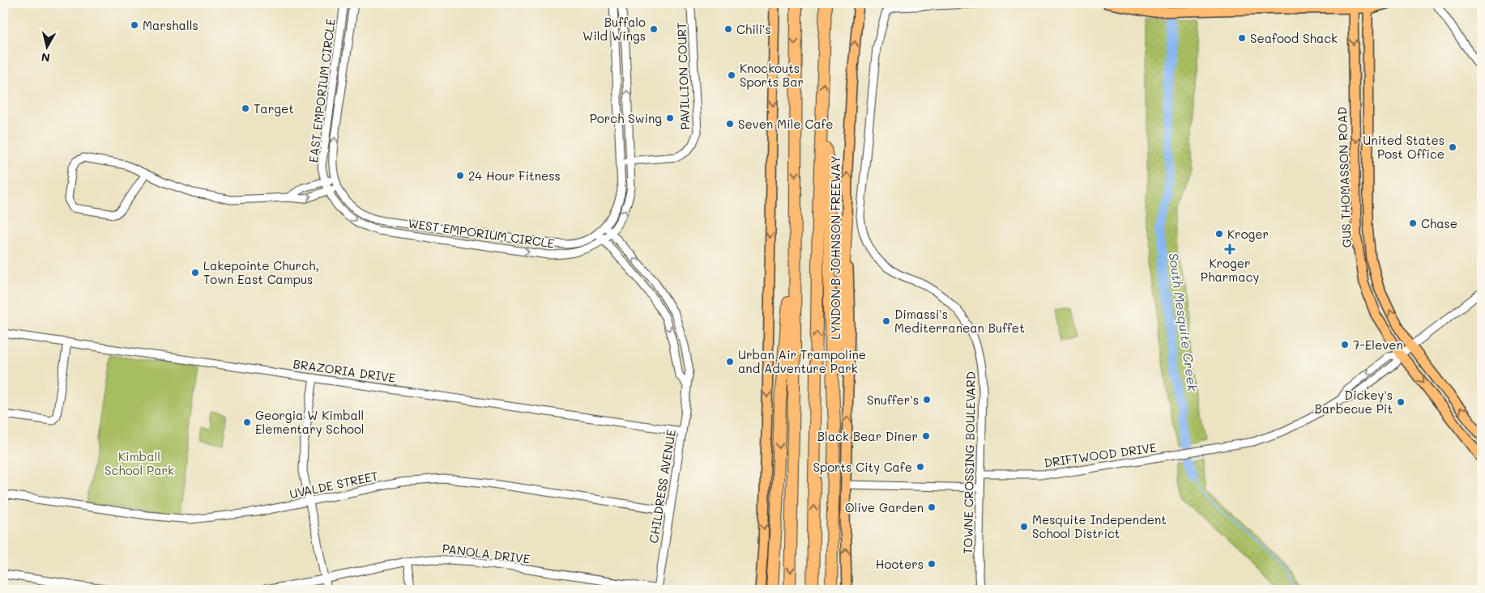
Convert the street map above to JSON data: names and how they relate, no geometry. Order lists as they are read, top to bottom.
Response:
{
  "streets": {
    "highway": ["LYNDON B JOHNSON FREEWAY"],
    "main road": ["GUS THOMASSON ROAD"],
    "street": [
      "PAVILLION COURT",
      "EAST EMPORIUM CIRCLE",
      "WEST EMPORIUM CIRCLE",
      "BRAZORIA DRIVE",
      "DRIFTWOOD DRIVE",
      "TOWNE CROSSING BOULEVARD",
      "UVALDE STREET",
      "CHILDRESS AVENUE",
      "PANOLA DRIVE"
    ]
  },
  "crossings": [
    ["PAVILLION COURT", "WEST EMPORIUM CIRCLE"],
    ["EAST EMPORIUM CIRCLE", "WEST EMPORIUM CIRCLE"],
    ["GUS THOMASSON ROAD", "DRIFTWOOD DRIVE"],
    ["WEST EMPORIUM CIRCLE", "CHILDRESS AVENUE"],
    ["BRAZORIA DRIVE", "CHILDRESS AVENUE"],
    ["DRIFTWOOD DRIVE", "TOWNE CROSSING BOULEVARD"],
    ["UVALDE STREET", "CHILDRESS AVENUE"],
    ["CHILDRESS AVENUE", "PANOLA DRIVE"]
  ],
  "water": ["South Mesquite Creek"],
  "parks": ["Kimball School Park"],
  "places": {
    "other": [
      "Marshalls",
      "Buffalo Wild Wings",
      "Chili's",
      "Seafood Shack",
      "Knockouts Sports Bar",
      "Target",
      "Porch Swing",
      "Seven Mile Cafe",
      "United States Post Office",
      "24 Hour Fitness",
      "Chase",
      "Kroger",
      "Lakepointe Church, Town East Campus",
      "Dimassi's Mediterranean Buffet",
      "7-Eleven",
      "Urban Air Trampoline and Adventure Park",
      "Snuffer's",
      "Dickey's Barbecue Pit",
      "Georgia W Kimball Elementary School",
      "Black Bear Diner",
      "Sports City Cafe",
      "Olive Garden",
      "Mesquite Independent School District",
      "Hooters"
    ],
    "health": ["Kroger Pharmacy"]
  },
  "north": "bottom"
}
